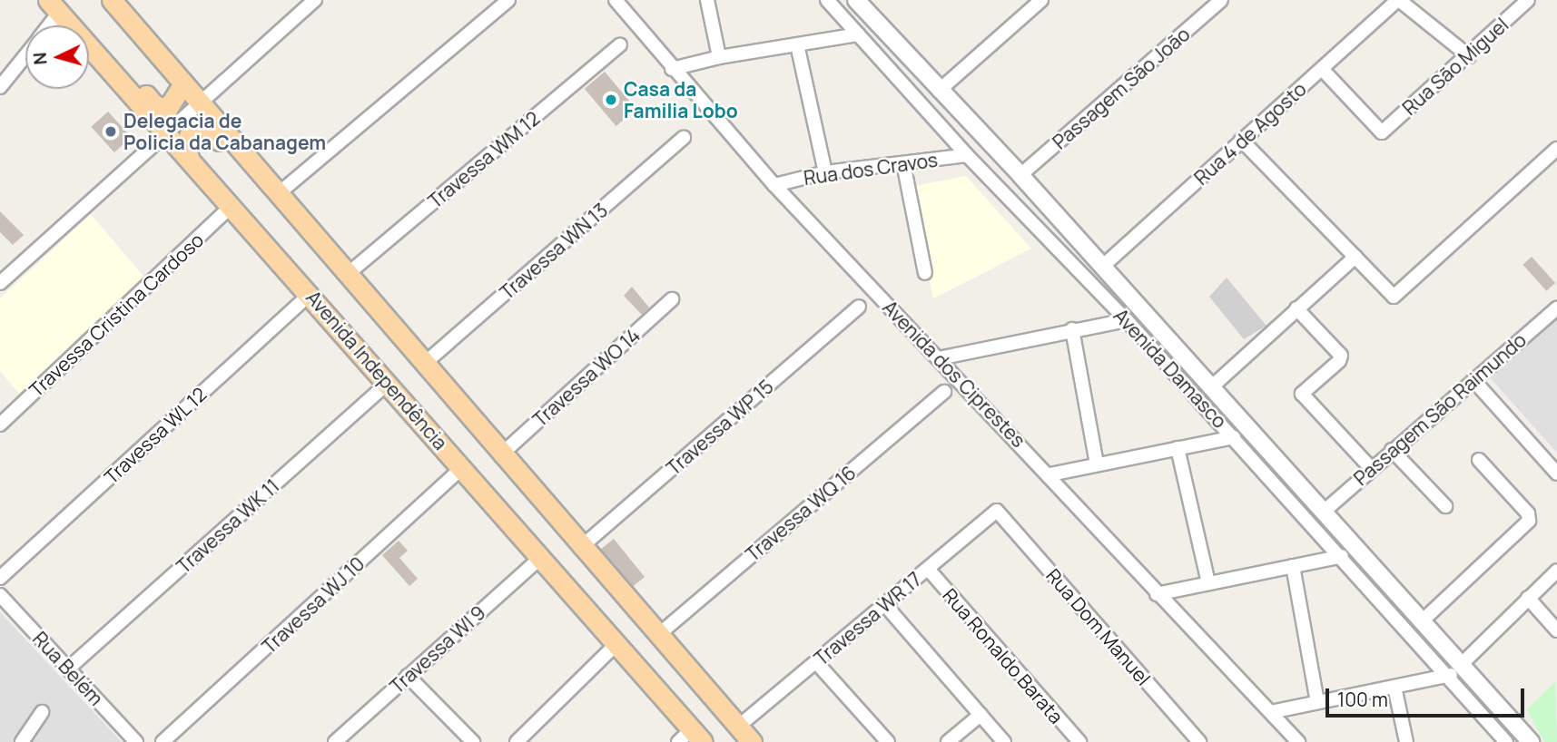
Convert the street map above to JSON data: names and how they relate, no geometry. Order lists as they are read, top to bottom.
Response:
{
  "streets": {
    "main road": ["Avenida Independência"],
    "street": [
      "Rua São Miguel",
      "Passagem São João",
      "Rua 4 de Agosto",
      "Travessa WM 12",
      "Rua dos Cravos",
      "Travessa WN 13",
      "Travessa Cristina Cardoso",
      "Avenida Damasco",
      "Avenida dos Ciprestes",
      "Travessa WO 14",
      "Passagem São Raimundo",
      "Travessa WP 15",
      "Travessa WL 12",
      "Travessa WQ 16",
      "Travessa WK 11",
      "Travessa WJ 10",
      "Travessa WR 17",
      "Rua Dom Manuel",
      "Travessa WI 9",
      "Rua Ronaldo Barata",
      "Rua Belém"
    ]
  },
  "crossings": [
    ["Rua São Miguel", "Rua 4 de Agosto"],
    ["Passagem São João", "Avenida Damasco"],
    ["Rua 4 de Agosto", "Avenida Damasco"],
    ["Travessa WM 12", "Avenida Independência"],
    ["Rua dos Cravos", "Avenida Damasco"],
    ["Rua dos Cravos", "Avenida dos Ciprestes"],
    ["Travessa WN 13", "Avenida Independência"],
    ["Travessa Cristina Cardoso", "Avenida Independência"],
    ["Avenida Damasco", "Passagem São Raimundo"],
    ["Avenida Independência", "Travessa WO 14"],
    ["Avenida Independência", "Travessa WP 15"],
    ["Avenida Independência", "Travessa WL 12"],
    ["Avenida Independência", "Travessa WQ 16"],
    ["Avenida Independência", "Travessa WK 11"],
    ["Avenida Independência", "Travessa WJ 10"],
    ["Avenida Independência", "Travessa WR 17"],
    ["Avenida Independência", "Travessa WI 9"],
    ["Travessa WK 11", "Rua Belém"],
    ["Travessa WR 17", "Rua Dom Manuel"],
    ["Travessa WR 17", "Rua Ronaldo Barata"]
  ],
  "places": ["Casa da Familia Lobo", "Delegacia de Policia da Cabanagem"],
  "scale_bar": "100 m",
  "north": "left"
}
